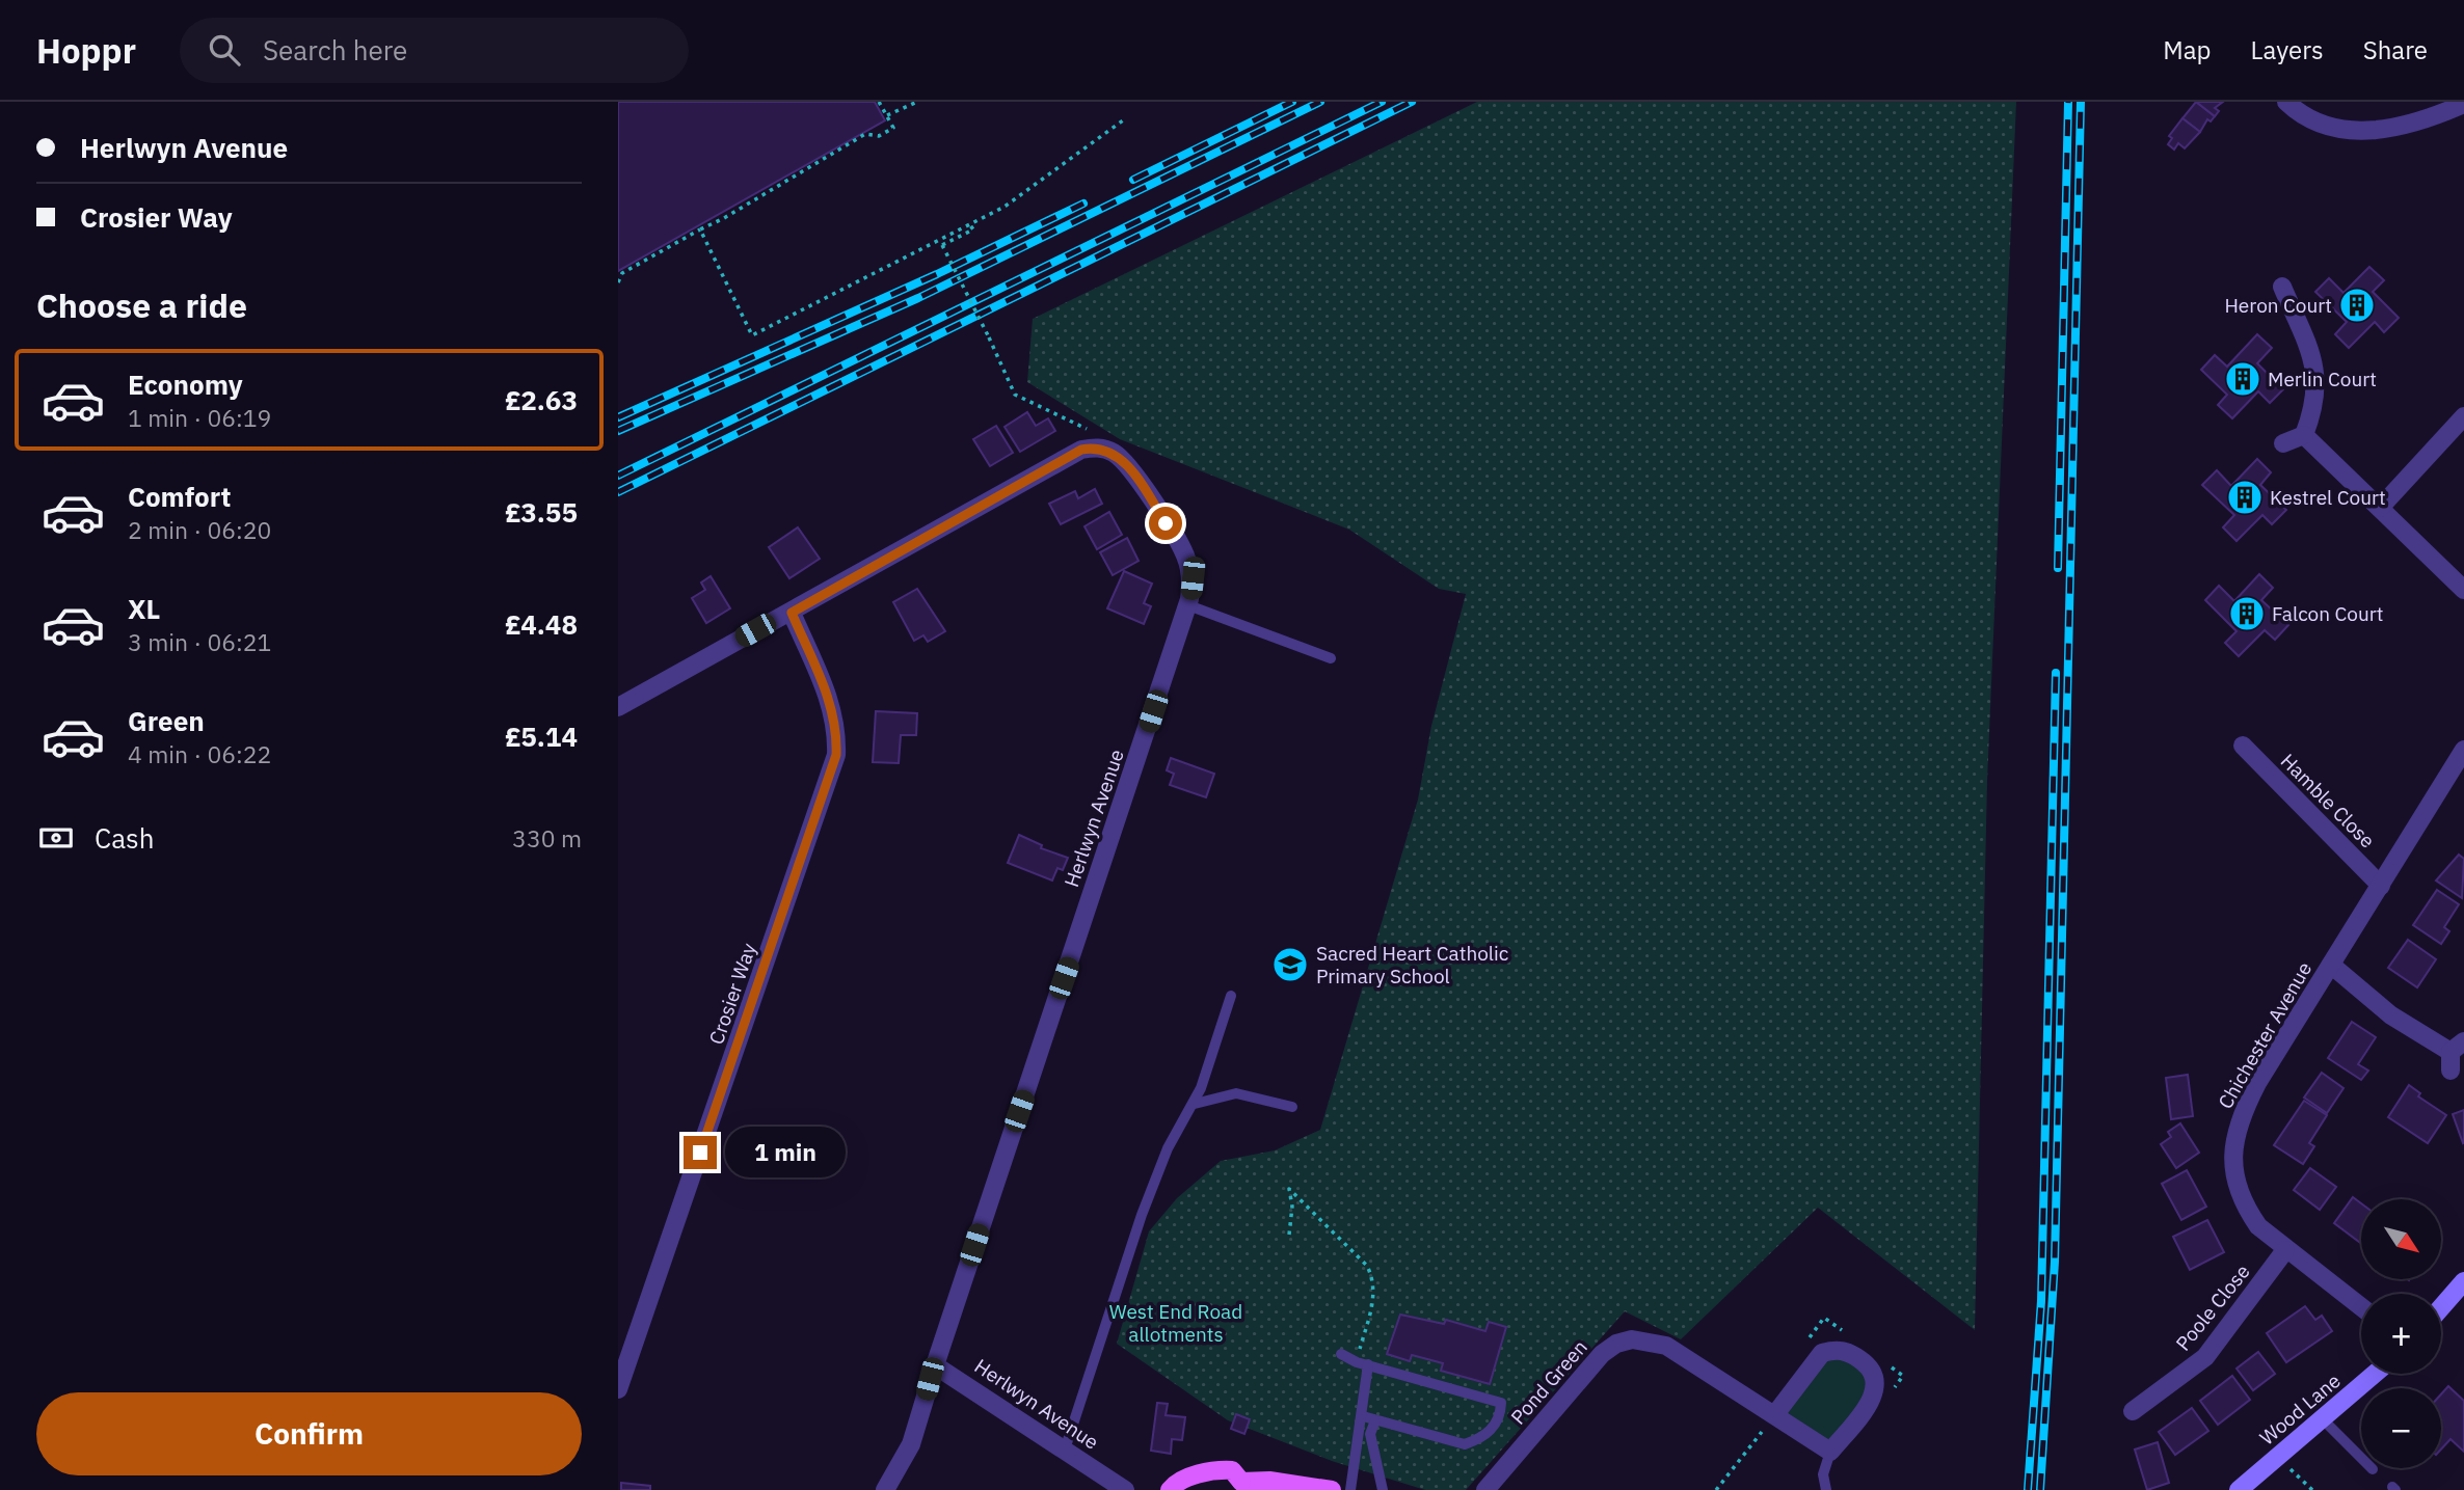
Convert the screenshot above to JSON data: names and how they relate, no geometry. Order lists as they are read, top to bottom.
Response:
{
  "streets": {
    "street": [
      "Hamble Close",
      "Herlwyn Avenue",
      "Crosier Way",
      "Chichester Avenue",
      "Poole Close",
      "Pond Green",
      "Wood Lane"
    ]
  },
  "crossings": [
    ["Hamble Close", "Chichester Avenue"],
    ["Chichester Avenue", "Poole Close"]
  ],
  "parks": ["West End Road allotments"],
  "places": {
    "building": [
      "Heron Court",
      "Merlin Court",
      "Kestrel Court",
      "Falcon Court"
    ],
    "school or university": ["Sacred Heart Catholic Primary School"]
  },
  "north": "bottom right",
  "page": {
    "header": "Hoppr",
    "search": "Search here",
    "nav": ["Map", "Layers", "Share"],
    "banner": ["Herlwyn Avenue", "Crosier Way"],
    "heading": "Choose a ride",
    "list": [
      {
        "name": "Economy",
        "note": "1 min · 06:19",
        "value": "£2.63"
      },
      {
        "name": "Comfort",
        "note": "2 min · 06:20",
        "value": "£3.55"
      },
      {
        "name": "XL",
        "note": "3 min · 06:21",
        "value": "£4.48"
      },
      {
        "name": "Green",
        "note": "4 min · 06:22",
        "value": "£5.14"
      }
    ],
    "pay": ["Cash", "330 m"],
    "bubble": "1 min",
    "map_buttons": ["+", "−"],
    "buttons": "Confirm"
  }
}
